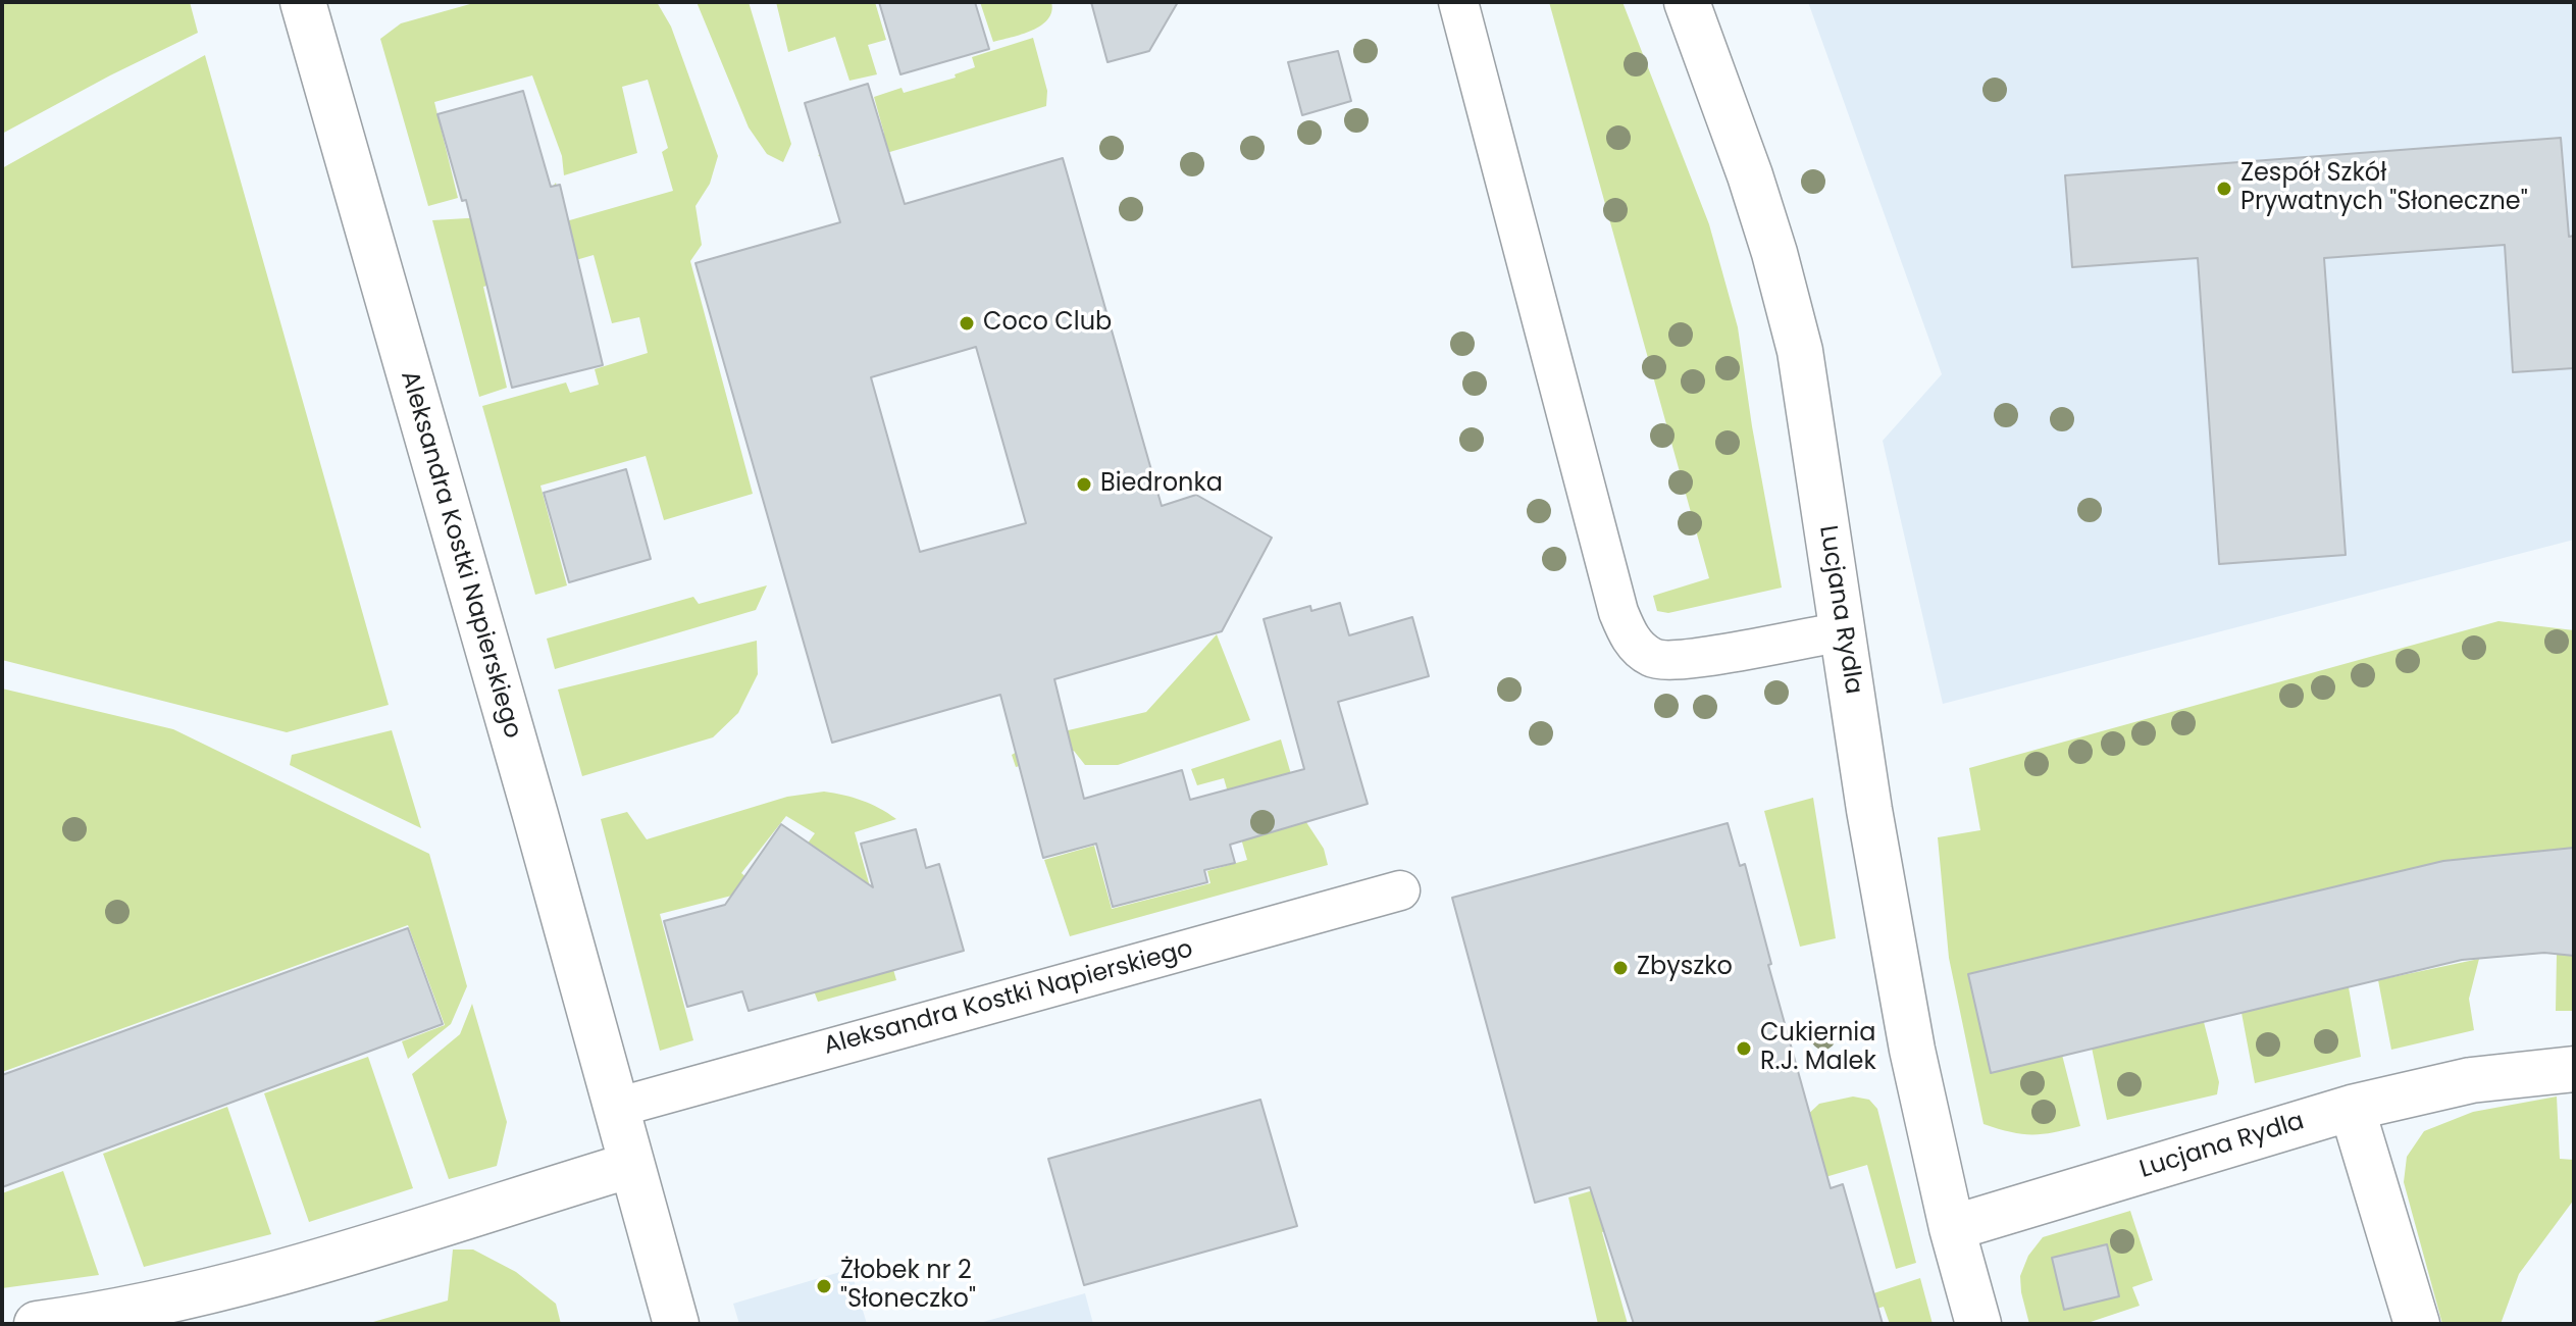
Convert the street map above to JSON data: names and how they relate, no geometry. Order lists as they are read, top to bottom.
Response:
{
  "streets": {
    "street": ["Aleksandra Kostki Napierskiego", "Lucjana Rydla"]
  },
  "places": [
    "Zespół Szkół Prywatnych \"Słoneczne\"",
    "Coco Club",
    "Biedronka",
    "Zbyszko",
    "Cukiernia R.J. Malek",
    "Żłobek nr 2 \"Słoneczko\""
  ]
}
